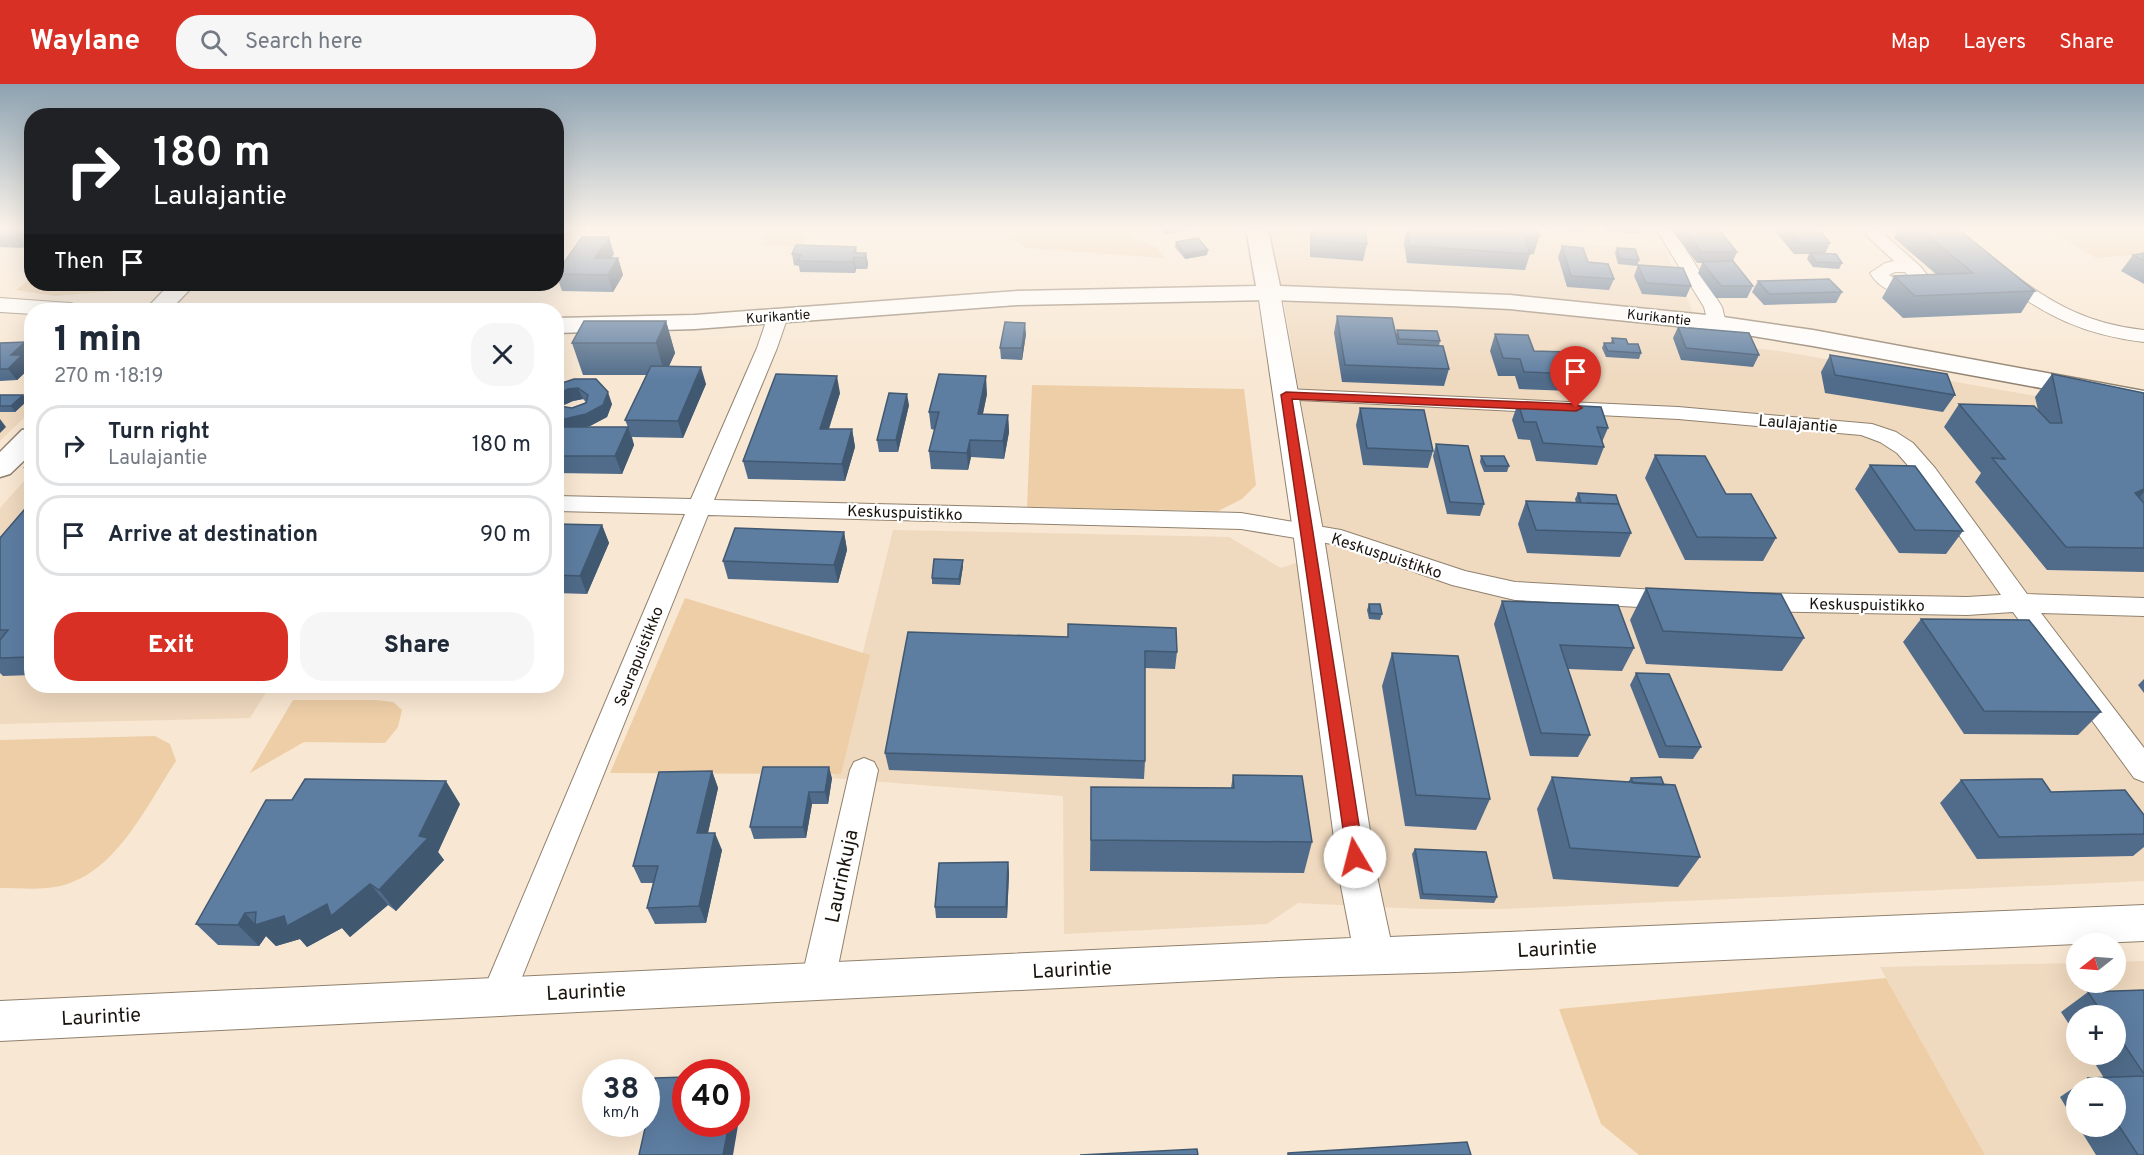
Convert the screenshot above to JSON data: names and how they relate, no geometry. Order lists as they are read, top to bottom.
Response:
{
  "streets": {
    "main road": ["Kurikantie"],
    "street": [
      "Laulajantie",
      "Keskuspuistikko",
      "Seurapuistikko",
      "Laurinkuja",
      "Laurintie"
    ]
  },
  "crossings": [
    ["Kurikantie", "Seurapuistikko"],
    ["Laulajantie", "Keskuspuistikko"],
    ["Keskuspuistikko", "Seurapuistikko"],
    ["Seurapuistikko", "Laurintie"],
    ["Laurinkuja", "Laurintie"]
  ],
  "north": "left",
  "page": {
    "header": "Waylane",
    "search": "Search here",
    "nav": ["Map", "Layers", "Share"],
    "turn": ["180 m", "Laulajantie"],
    "then": "Then",
    "heading": ["1 min", "270 m · 18:19"],
    "list": [
      {
        "name": "Turn right",
        "note": "Laulajantie",
        "value": "180 m"
      },
      {
        "name": "Arrive at destination",
        "value": "90 m"
      }
    ],
    "buttons": ["Exit", "Share"],
    "map_buttons": ["+", "−"],
    "speed": "38 km/h",
    "limit": "40"
  }
}
